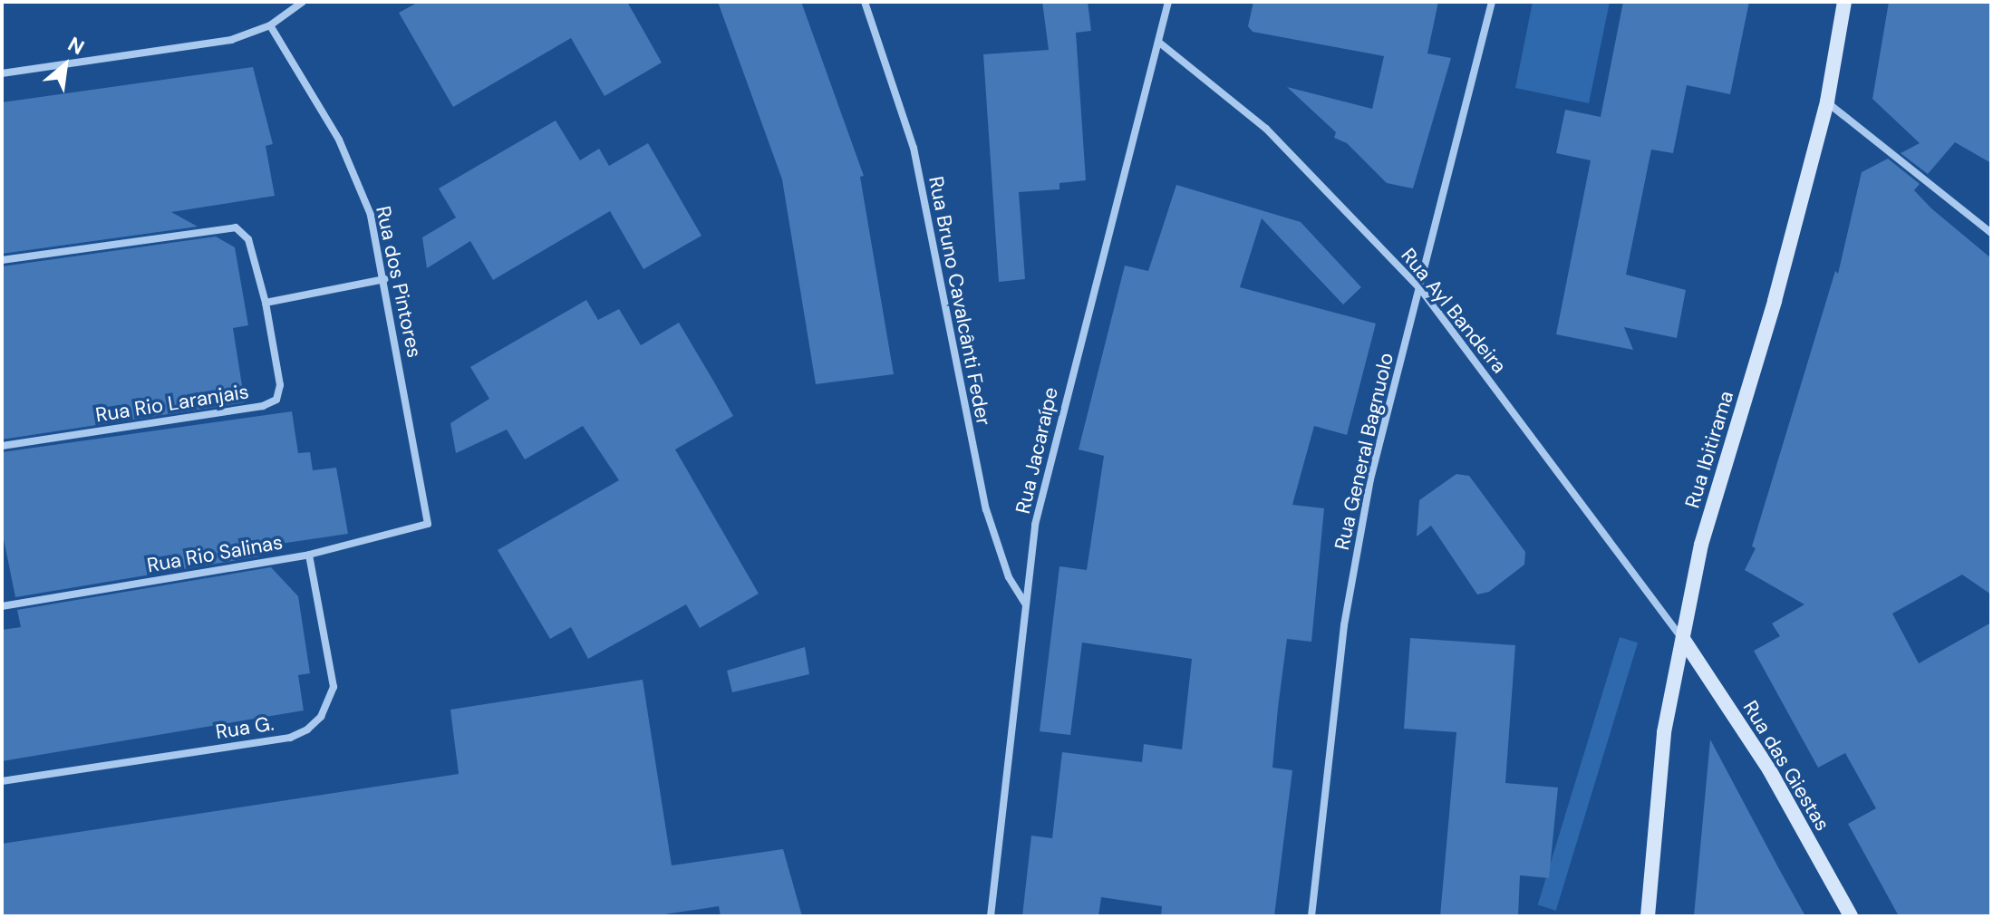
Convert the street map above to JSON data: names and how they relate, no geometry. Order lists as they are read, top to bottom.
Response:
{
  "streets": {
    "main road": ["Rua Ibitirama", "Rua das Giestas"],
    "street": [
      "Rua dos Pintores",
      "Rua Bruno Cavalcânti Feder",
      "Rua Ayl Bandeira",
      "Rua Rio Laranjais",
      "Rua Jacaraípe",
      "Rua General Bagnuolo",
      "Rua Rio Salinas",
      "Rua G."
    ]
  },
  "crossings": [
    ["Rua dos Pintores", "Rua Rio Salinas"],
    ["Rua Bruno Cavalcânti Feder", "Rua Jacaraípe"],
    ["Rua Ayl Bandeira", "Rua Ibitirama"],
    ["Rua Ayl Bandeira", "Rua Jacaraípe"],
    ["Rua Ayl Bandeira", "Rua General Bagnuolo"],
    ["Rua Ayl Bandeira", "Rua das Giestas"],
    ["Rua Ibitirama", "Rua das Giestas"],
    ["Rua Rio Salinas", "Rua G."]
  ],
  "north": "top right"
}
